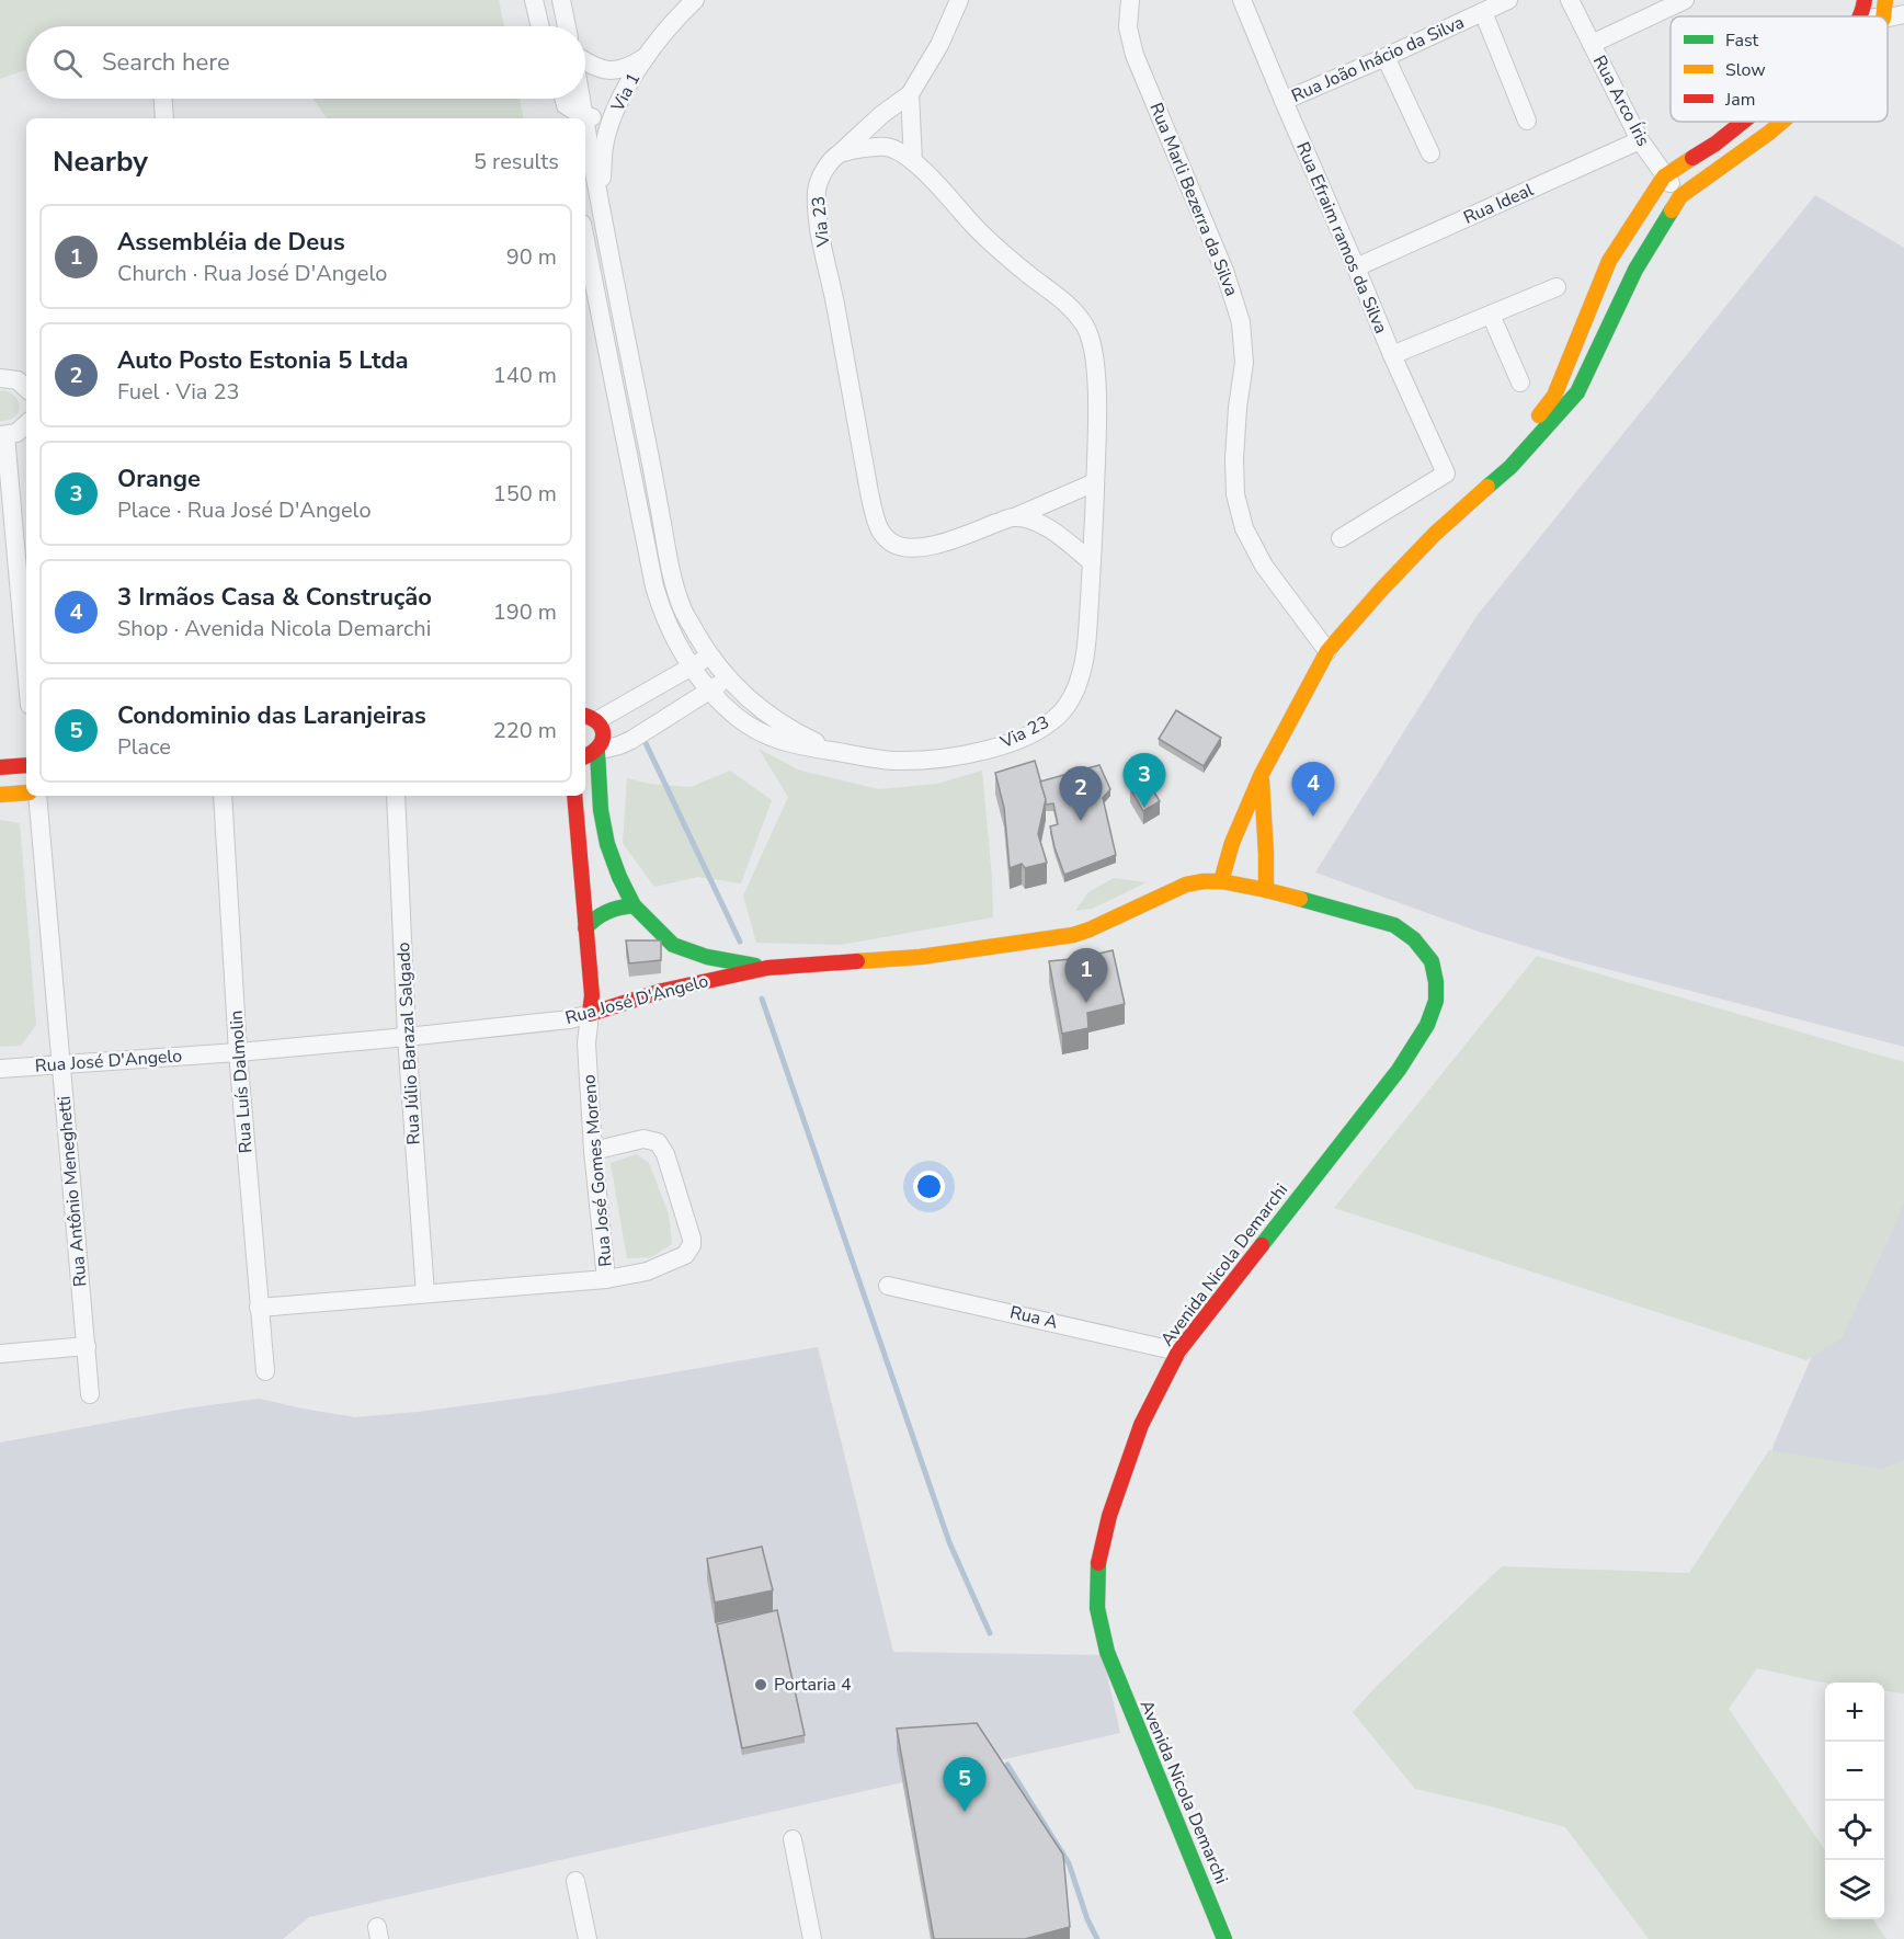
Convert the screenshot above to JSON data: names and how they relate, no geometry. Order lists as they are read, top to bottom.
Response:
{
  "streets": {
    "street": [
      "Rua João Inácio da Silva",
      "Via 1",
      "Rua Arco Íris",
      "Rua Marli Bezerra da Silva",
      "Rua Ideal",
      "Via 23",
      "Rua Efraim ramos da Silva",
      "Rua José D'Angelo",
      "Rua Júlio Barazal Salgado",
      "Rua Luís Dalmolin",
      "Rua José Gomes Moreno",
      "Rua Antônio Meneghetti",
      "Avenida Nicola Demarchi",
      "Rua A"
    ]
  },
  "crossings": [
    ["Rua João Inácio da Silva", "Rua Efraim ramos da Silva"],
    ["Via 1", "Via 23"],
    ["Rua Arco Íris", "Rua Ideal"],
    ["Rua Ideal", "Rua Efraim ramos da Silva"],
    ["Rua José D'Angelo", "Rua Júlio Barazal Salgado"],
    ["Rua José D'Angelo", "Rua Luís Dalmolin"],
    ["Rua José D'Angelo", "Rua José Gomes Moreno"],
    ["Rua José D'Angelo", "Rua Antônio Meneghetti"],
    ["Rua José D'Angelo", "Avenida Nicola Demarchi"],
    ["Rua Júlio Barazal Salgado", "Rua José Gomes Moreno"],
    ["Rua Luís Dalmolin", "Rua José Gomes Moreno"],
    ["Avenida Nicola Demarchi", "Rua A"]
  ],
  "places": ["Portaria 4"],
  "legend": ["Fast", "Slow", "Jam"],
  "page": {
    "search": "Search here",
    "heading": ["Nearby", "5 results"],
    "list": [
      {
        "mark": "1",
        "name": "Assembléia de Deus",
        "note": "Church · Rua José D'Angelo",
        "value": "90 m"
      },
      {
        "mark": "2",
        "name": "Auto Posto Estonia 5 Ltda",
        "note": "Fuel · Via 23",
        "value": "140 m"
      },
      {
        "mark": "3",
        "name": "Orange",
        "note": "Place · Rua José D'Angelo",
        "value": "150 m"
      },
      {
        "mark": "4",
        "name": "3 Irmãos Casa & Construção",
        "note": "Shop · Avenida Nicola Demarchi",
        "value": "190 m"
      },
      {
        "mark": "5",
        "name": "Condominio das Laranjeiras",
        "note": "Place",
        "value": "220 m"
      }
    ],
    "pins": [
      "3",
      "4",
      "2",
      "1",
      "5"
    ],
    "map_buttons": ["+", "−"]
  }
}
